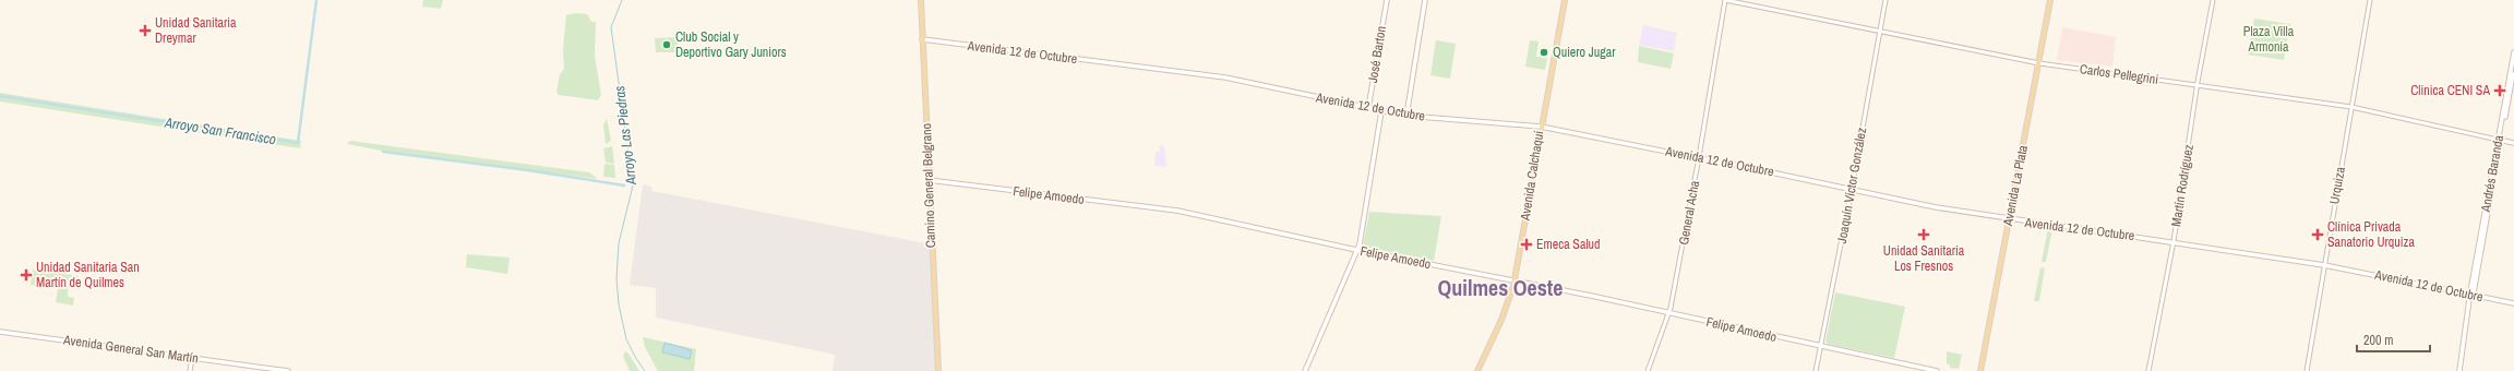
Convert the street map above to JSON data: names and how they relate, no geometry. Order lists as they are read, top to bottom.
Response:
{
  "streets": {
    "main road": [
      "Avenida 12 de Octubre",
      "José Barton",
      "Carlos Pellegrini",
      "Andrés Baranda",
      "Avenida Calchaquí",
      "Camino General Belgrano",
      "Avenida La Plata",
      "Felipe Amoedo",
      "Avenida General San Martín"
    ],
    "street": [
      "Joaquín Víctor González",
      "Martín Rodríguez",
      "Urquiza",
      "General Acha"
    ]
  },
  "crossings": [
    ["Avenida 12 de Octubre", "José Barton"],
    ["Avenida 12 de Octubre", "Andrés Baranda"],
    ["Avenida 12 de Octubre", "Avenida Calchaquí"],
    ["Avenida 12 de Octubre", "Camino General Belgrano"],
    ["Avenida 12 de Octubre", "Joaquín Víctor González"],
    ["Avenida 12 de Octubre", "Avenida La Plata"],
    ["Avenida 12 de Octubre", "Martín Rodríguez"],
    ["Avenida 12 de Octubre", "Urquiza"],
    ["Avenida 12 de Octubre", "General Acha"],
    ["Carlos Pellegrini", "Andrés Baranda"],
    ["Carlos Pellegrini", "Joaquín Víctor González"],
    ["Carlos Pellegrini", "Avenida La Plata"],
    ["Carlos Pellegrini", "Martín Rodríguez"],
    ["Carlos Pellegrini", "Urquiza"],
    ["Carlos Pellegrini", "General Acha"],
    ["Avenida Calchaquí", "Felipe Amoedo"],
    ["Camino General Belgrano", "Felipe Amoedo"],
    ["Joaquín Víctor González", "Felipe Amoedo"],
    ["Felipe Amoedo", "General Acha"]
  ],
  "districts": ["Quilmes Oeste"],
  "water": ["Arroyo San Francisco", "Arroyo Las Piedras"],
  "parks": ["Plaza Villa Armonía"],
  "places": {
    "health": [
      "Unidad Sanitaria Dreymar",
      "Clinica CENI SA",
      "Unidad Sanitaria Los Fresnos",
      "Clínica Privada Sanatorio Urquiza",
      "Emeca Salud",
      "Unidad Sanitaria San Martín de Quilmes"
    ],
    "other": ["Club Social y Deportivo Gary Juniors", "Quiero Jugar"]
  },
  "scale_bar": "200 m"
}
